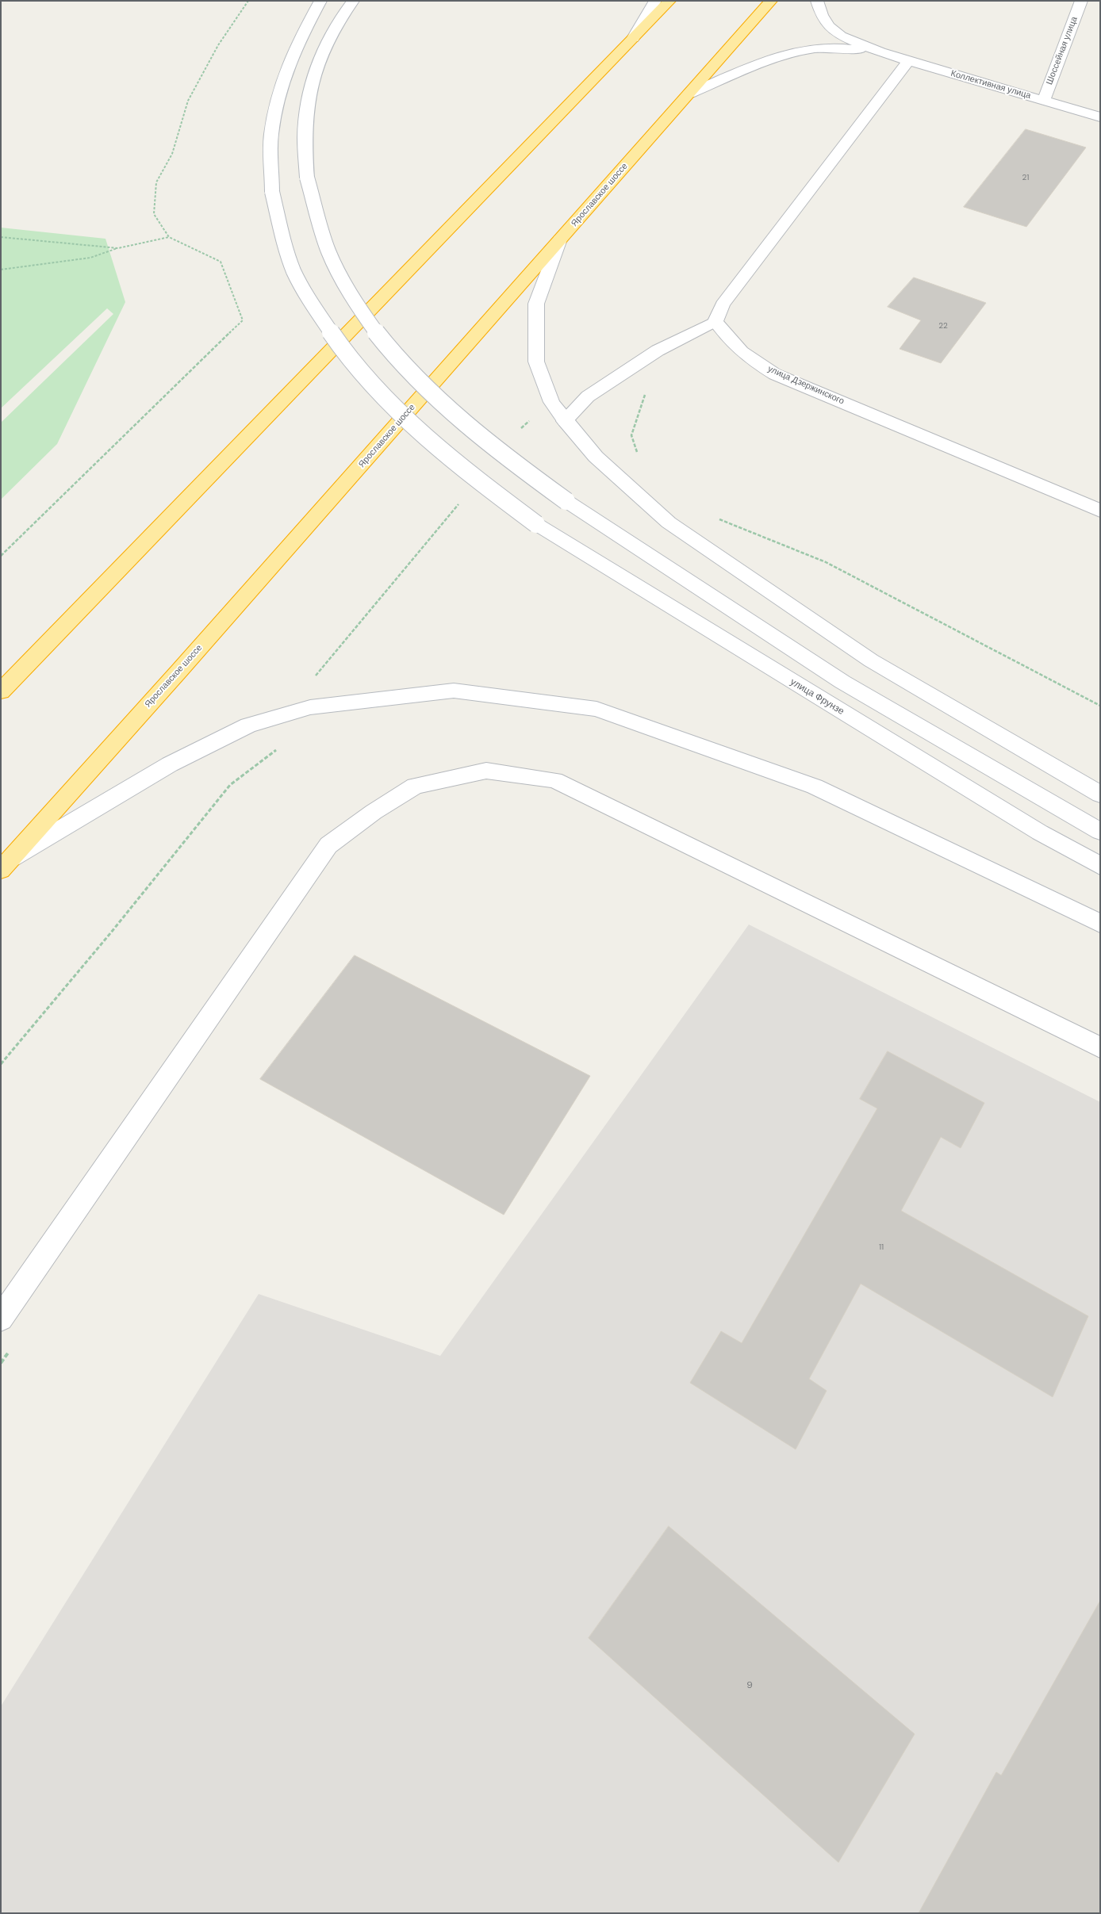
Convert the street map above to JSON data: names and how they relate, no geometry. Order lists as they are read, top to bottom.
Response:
{
  "streets": {
    "highway": ["Ярославское шоссе"],
    "main road": [
      "Шоссейная улица",
      "Коллективная улица",
      "улица Дзержинского",
      "улица Фрунзе"
    ]
  },
  "crossings": [
    ["Шоссейная улица", "Коллективная улица"],
    ["Коллективная улица", "Ярославское шоссе"]
  ],
  "house_numbers": [
    "21",
    "22",
    "11",
    "9"
  ]
}
